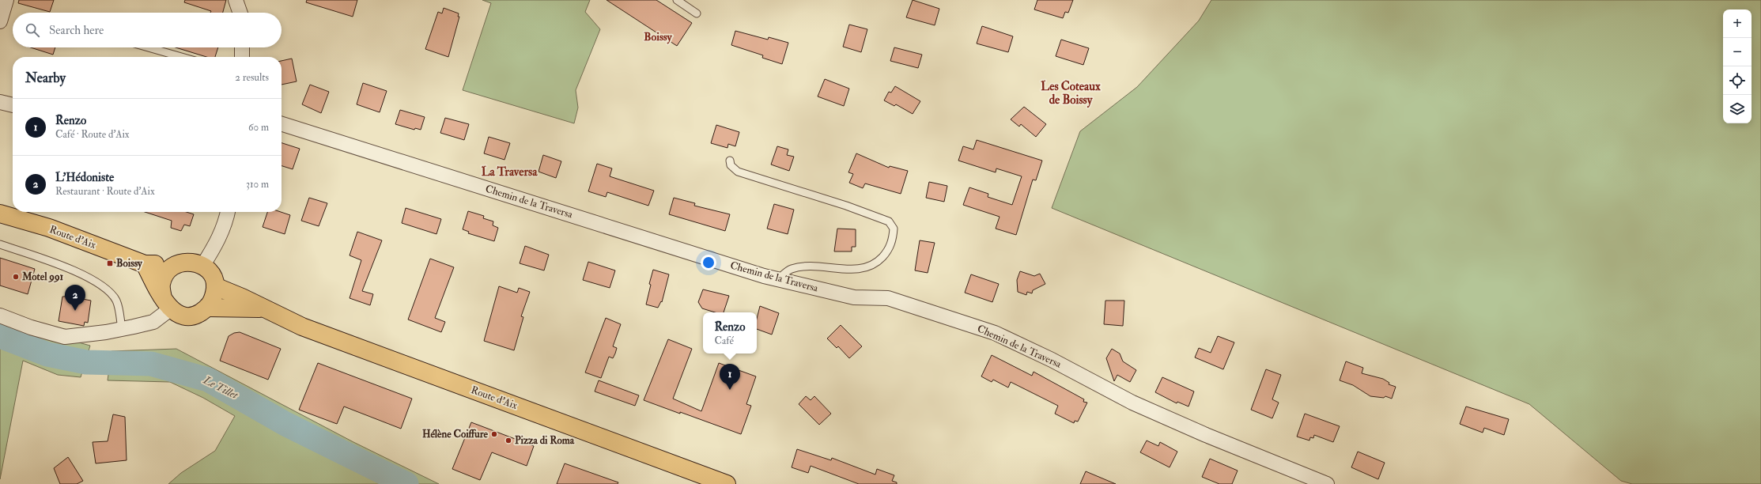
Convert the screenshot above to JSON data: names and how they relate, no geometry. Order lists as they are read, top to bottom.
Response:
{
  "streets": {
    "main road": ["Route d'Aix"],
    "street": ["Chemin de la Traversa"]
  },
  "districts": ["Boissy", "Les Coteaux de Boissy", "La Traversa"],
  "water": ["Le Tillet"],
  "places": {
    "transit": ["Boissy"],
    "other": ["Motel 991", "Hélène Coiffure", "Pizza di Roma"]
  },
  "page": {
    "map_buttons": ["+", "−"],
    "search": "Search here",
    "heading": ["Nearby", "2 results"],
    "list": [
      {
        "mark": "1",
        "name": "Renzo",
        "note": "Café · Route d'Aix",
        "value": "60 m"
      },
      {
        "mark": "2",
        "name": "L'Hédoniste",
        "note": "Restaurant · Route d'Aix",
        "value": "310 m"
      }
    ],
    "pins": ["2", "1"],
    "popup": ["Renzo", "Café"]
  }
}
